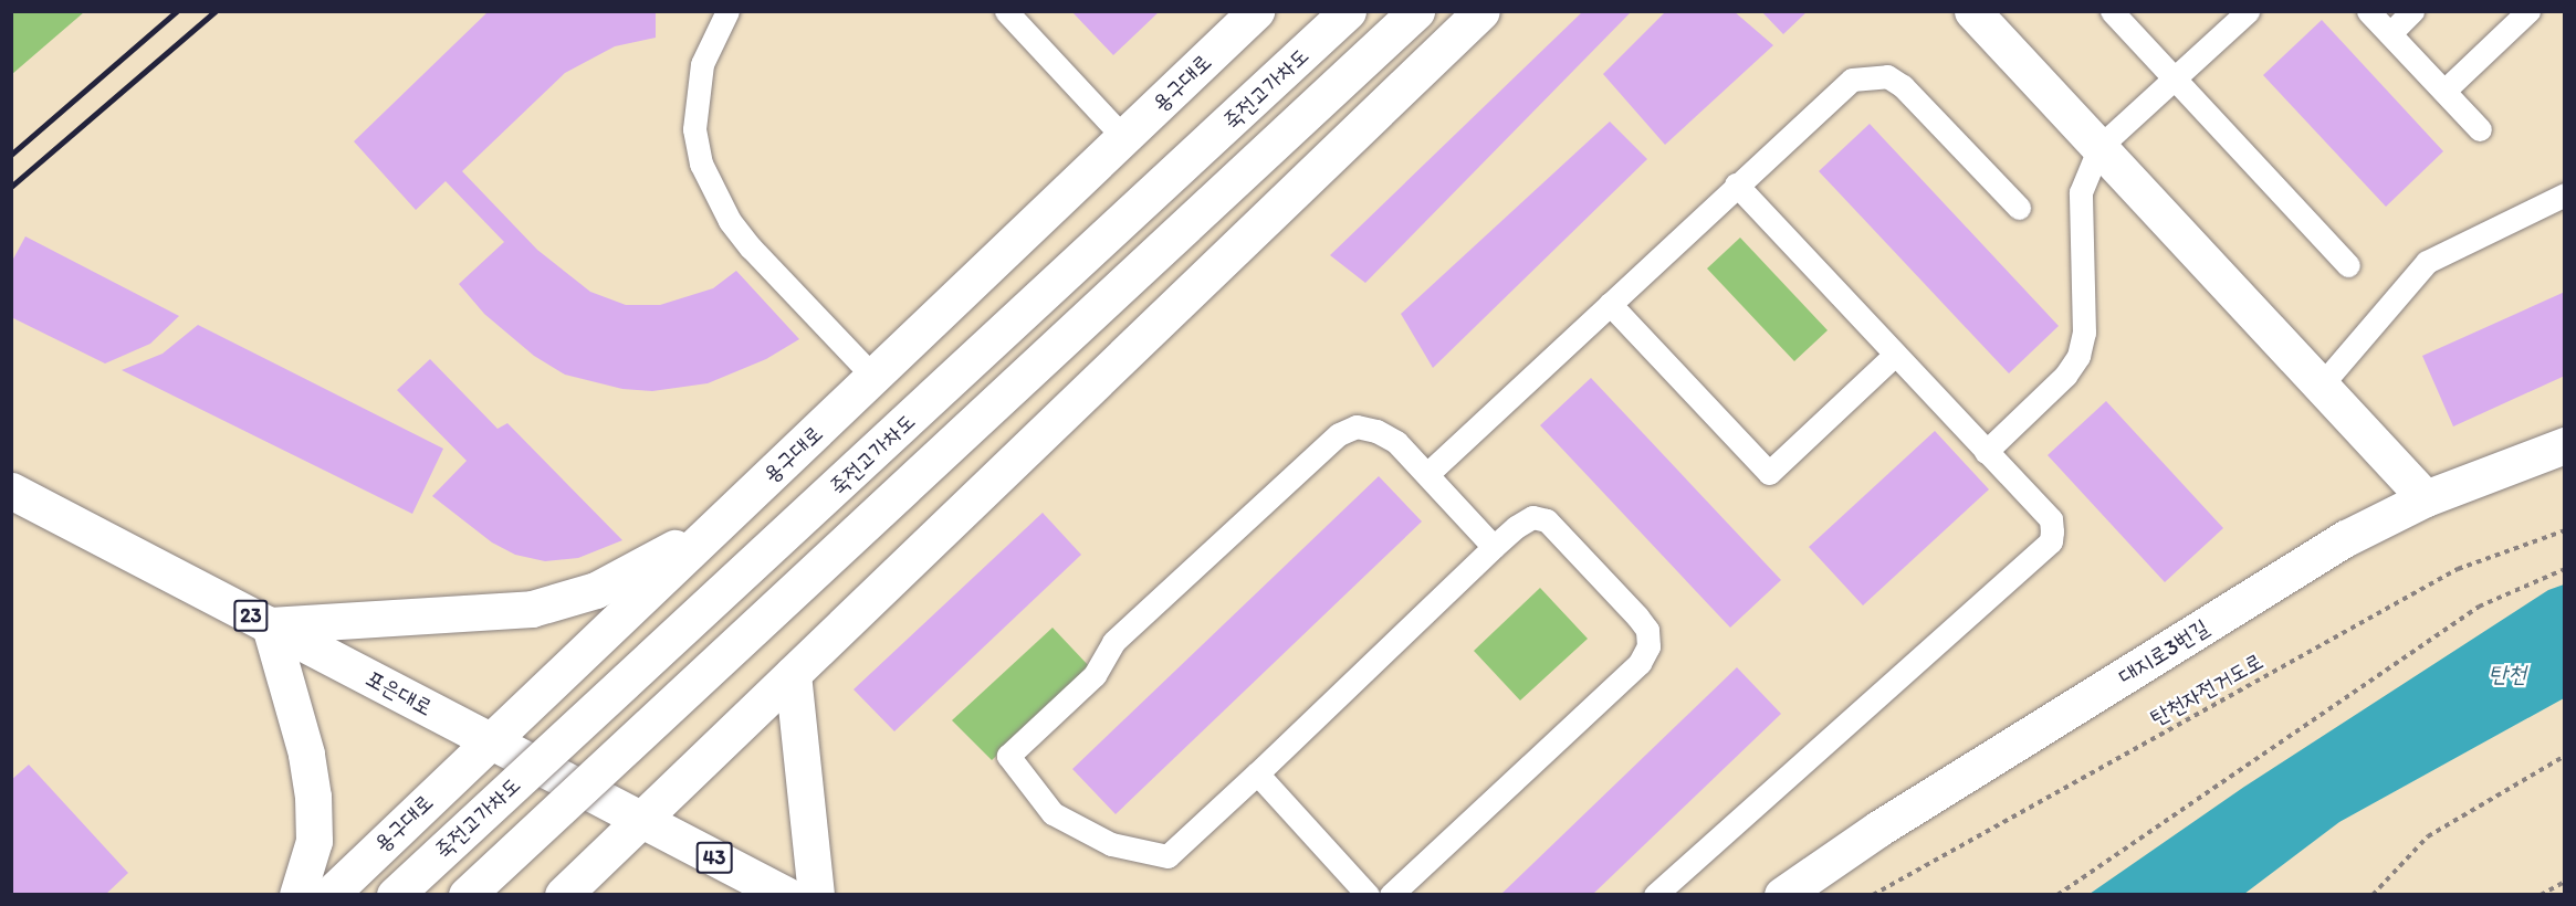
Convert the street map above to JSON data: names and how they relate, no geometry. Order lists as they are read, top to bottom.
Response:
{
  "streets": {
    "main road": [
      "용구대로",
      "죽전고가차도",
      "23",
      "대지로3번길",
      "포은대로",
      "43"
    ],
    "path": ["탄천자전거도로"]
  },
  "crossings": [
    ["용구대로", "포은대로"]
  ],
  "water": ["탄천"]
}
